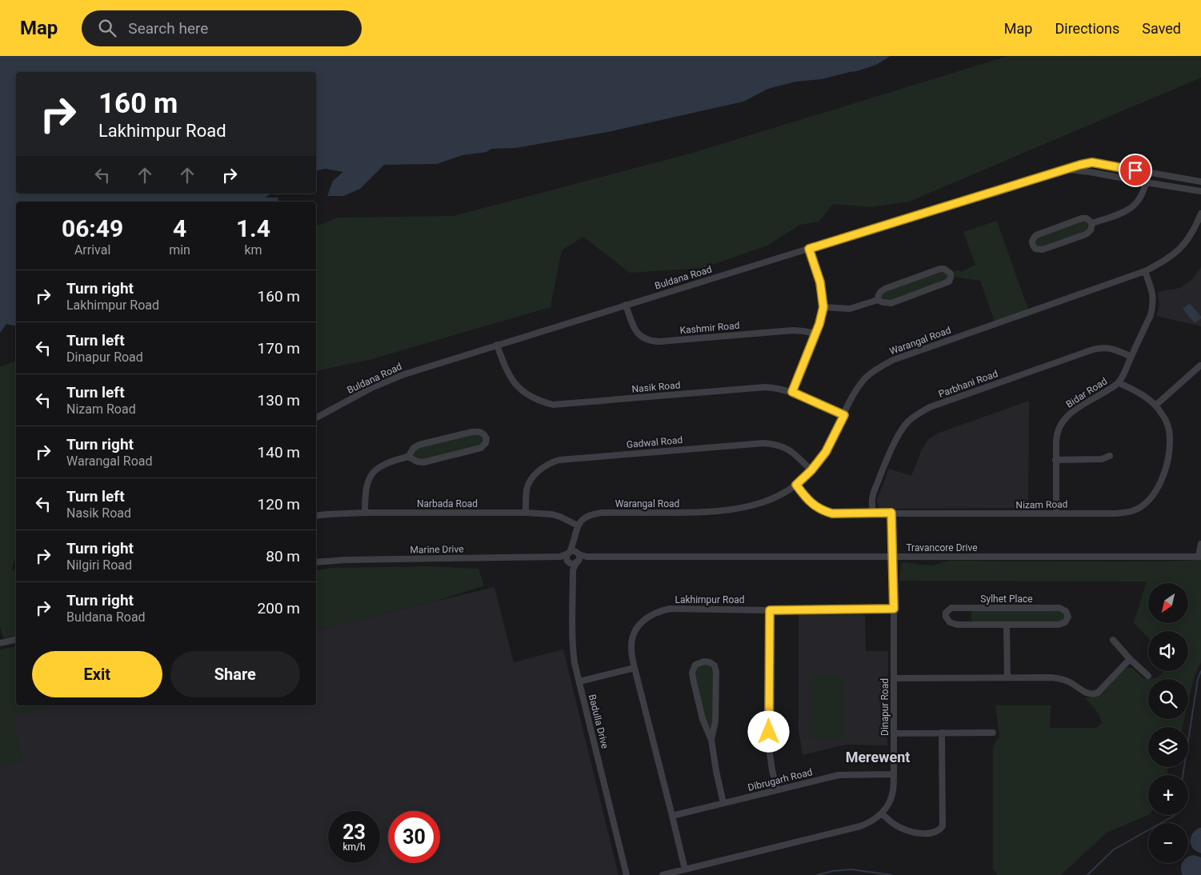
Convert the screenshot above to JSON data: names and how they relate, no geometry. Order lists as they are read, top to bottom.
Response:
{
  "streets": {
    "street": [
      "Buldana Road",
      "Kashmir Road",
      "Warangal Road",
      "Parbhani Road",
      "Nasik Road",
      "Bidar Road",
      "Gadwal Road",
      "Narbada Road",
      "Nizam Road",
      "Travancore Drive",
      "Marine Drive",
      "Sylhet Place",
      "Lakhimpur Road",
      "Dinapur Road",
      "Badulla Drive",
      "Dibrugarh Road"
    ]
  },
  "crossings": [
    ["Buldana Road", "Kashmir Road"],
    ["Buldana Road", "Nasik Road"],
    ["Warangal Road", "Nasik Road"],
    ["Warangal Road", "Bidar Road"],
    ["Warangal Road", "Gadwal Road"],
    ["Warangal Road", "Narbada Road"],
    ["Warangal Road", "Nizam Road"],
    ["Parbhani Road", "Bidar Road"],
    ["Parbhani Road", "Nizam Road"],
    ["Bidar Road", "Nizam Road"],
    ["Gadwal Road", "Narbada Road"],
    ["Nizam Road", "Dinapur Road"],
    ["Travancore Drive", "Dinapur Road"],
    ["Travancore Drive", "Badulla Drive"],
    ["Marine Drive", "Badulla Drive"],
    ["Lakhimpur Road", "Dinapur Road"],
    ["Lakhimpur Road", "Dibrugarh Road"],
    ["Dinapur Road", "Dibrugarh Road"]
  ],
  "districts": ["Merewent"],
  "north": "bottom left",
  "page": {
    "header": "Map",
    "search": "Search here",
    "nav": ["Map", "Directions", "Saved"],
    "turn": ["160 m", "Lakhimpur Road"],
    "eta": [
      "06:49",
      "Arrival",
      "4",
      "min",
      "1.4",
      "km"
    ],
    "list": [
      {
        "name": "Turn right",
        "note": "Lakhimpur Road",
        "value": "160 m"
      },
      {
        "name": "Turn left",
        "note": "Dinapur Road",
        "value": "170 m"
      },
      {
        "name": "Turn left",
        "note": "Nizam Road",
        "value": "130 m"
      },
      {
        "name": "Turn right",
        "note": "Warangal Road",
        "value": "140 m"
      },
      {
        "name": "Turn left",
        "note": "Nasik Road",
        "value": "120 m"
      },
      {
        "name": "Turn right",
        "note": "Nilgiri Road",
        "value": "80 m"
      },
      {
        "name": "Turn right",
        "note": "Buldana Road",
        "value": "200 m"
      }
    ],
    "map_buttons": ["+", "−"],
    "buttons": ["Exit", "Share"],
    "speed": "23 km/h",
    "limit": "30"
  }
}
